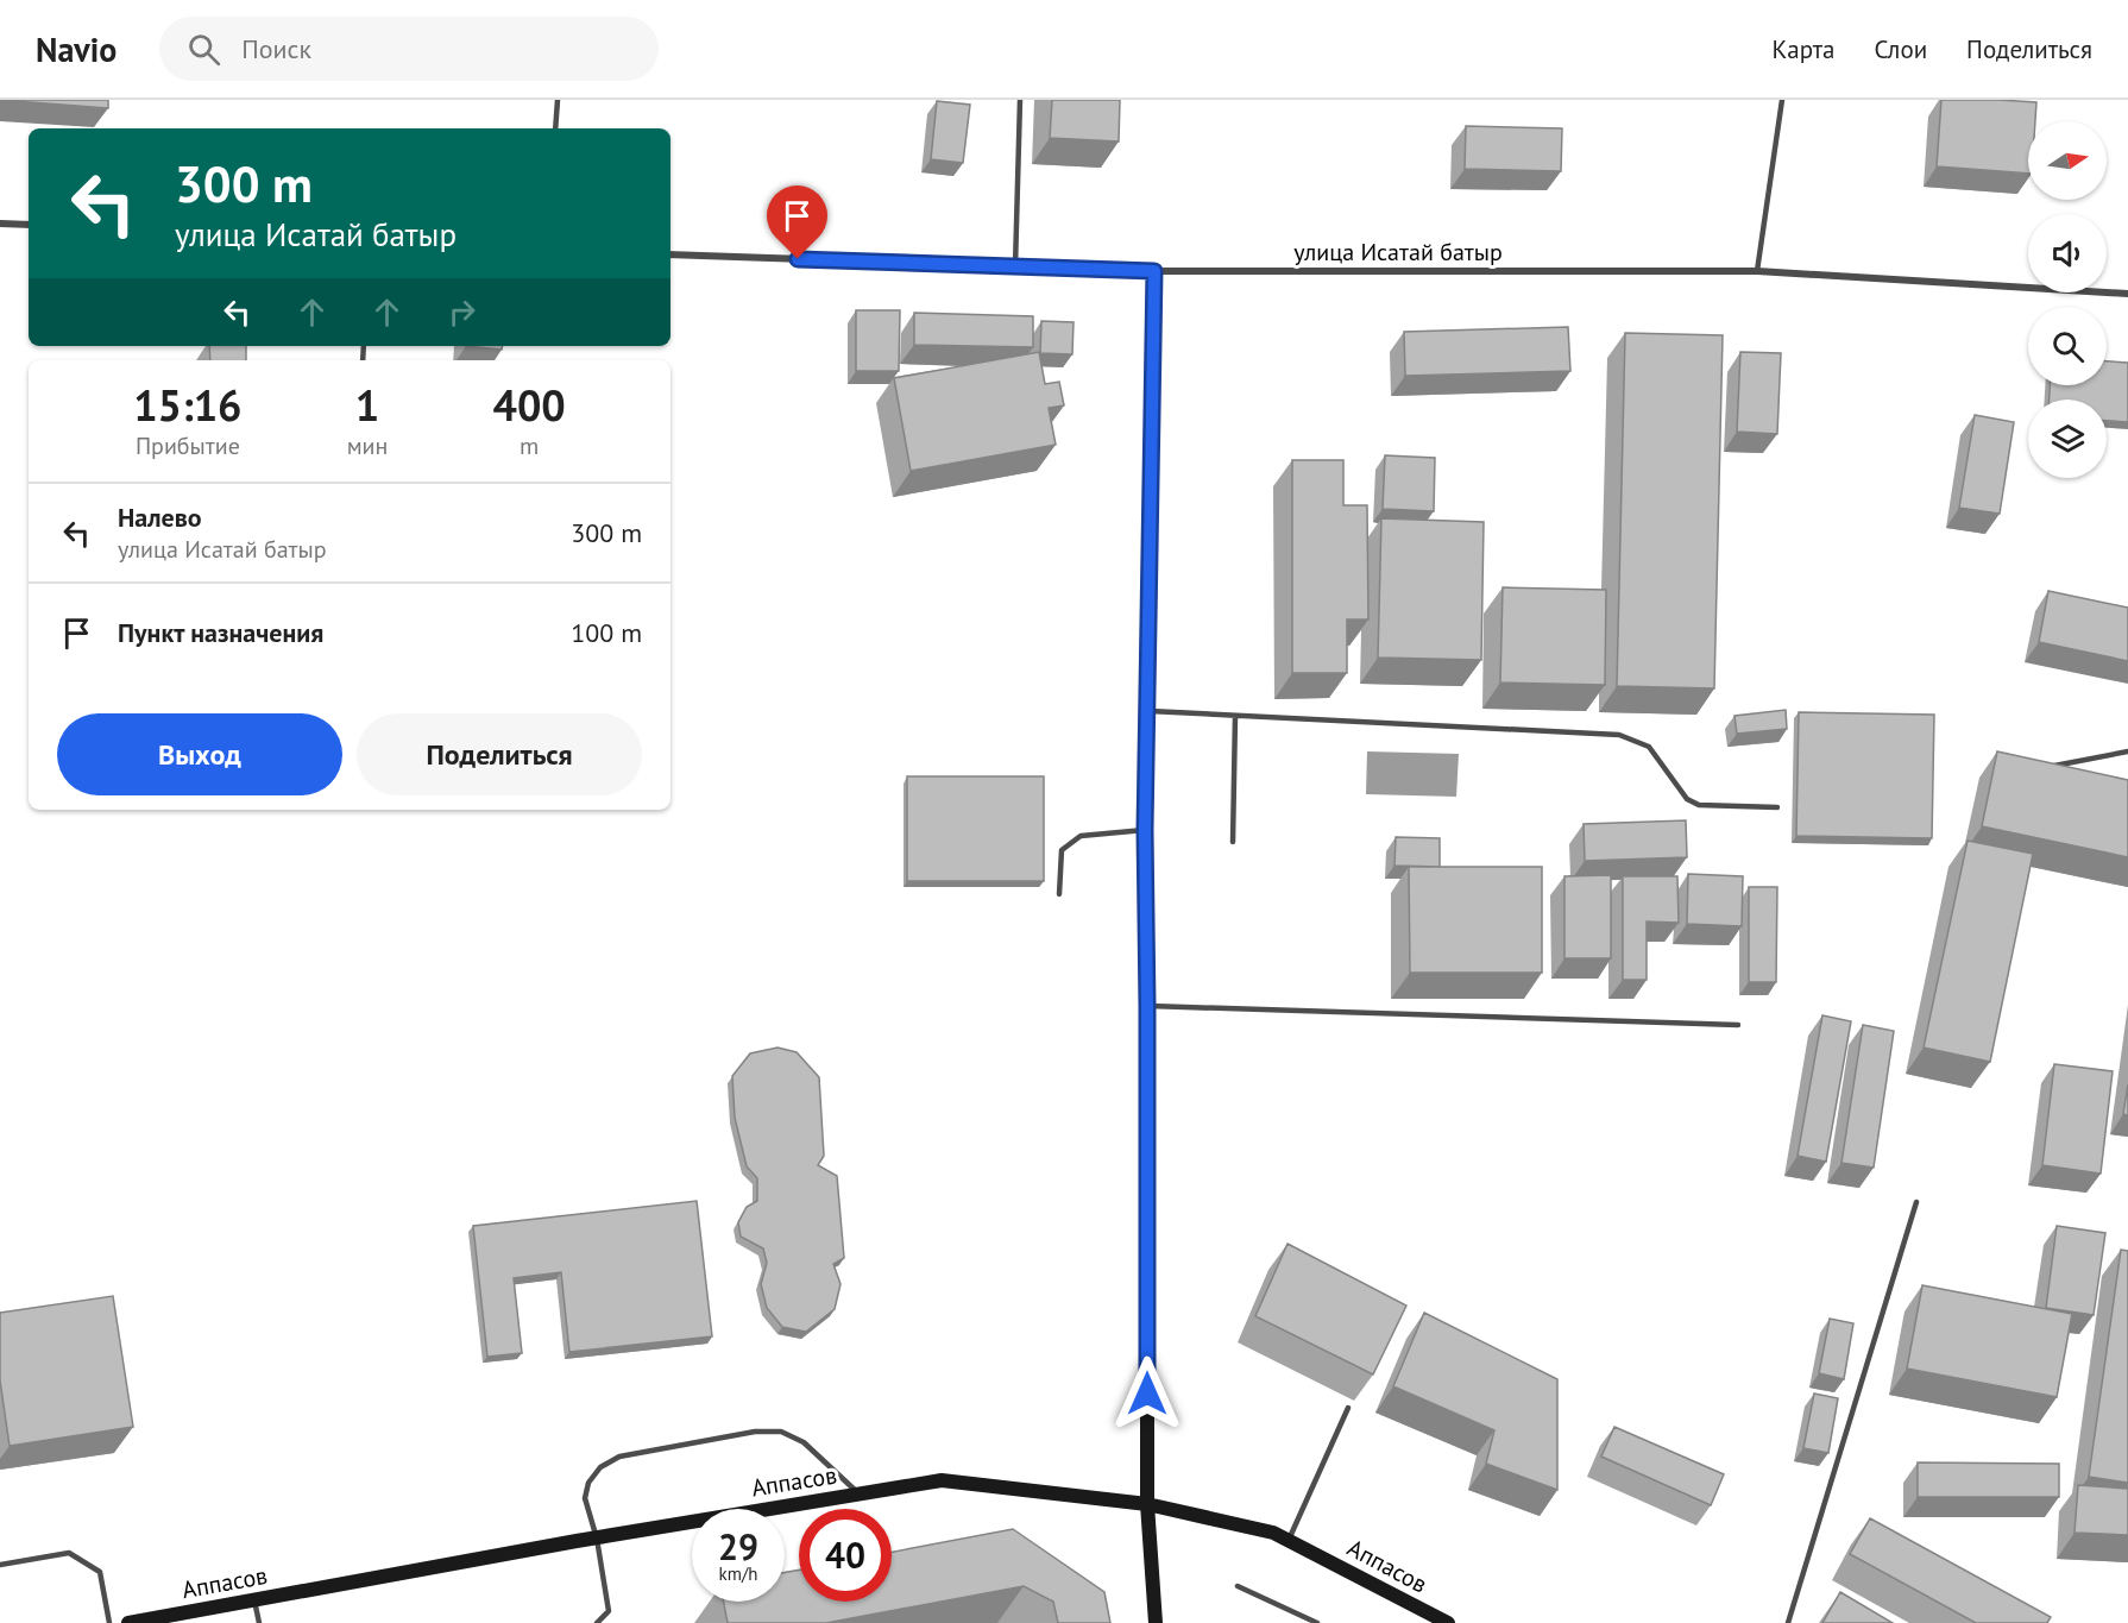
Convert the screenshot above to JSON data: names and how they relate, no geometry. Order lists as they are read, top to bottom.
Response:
{
  "streets": {
    "street": ["улица Исатай батыр", "Аппасов"]
  },
  "north": "right",
  "page": {
    "header": "Navio",
    "search": "Поиск",
    "nav": ["Карта", "Слои", "Поделиться"],
    "turn": ["300 m", "улица Исатай батыр"],
    "eta": [
      "15:16",
      "Прибытие",
      "1",
      "мин",
      "400",
      "m"
    ],
    "list": [
      {
        "name": "Налево",
        "note": "улица Исатай батыр",
        "value": "300 m"
      },
      {
        "name": "Пункт назначения",
        "value": "100 m"
      }
    ],
    "buttons": ["Выход", "Поделиться"],
    "speed": "29 km/h",
    "limit": "40"
  }
}
